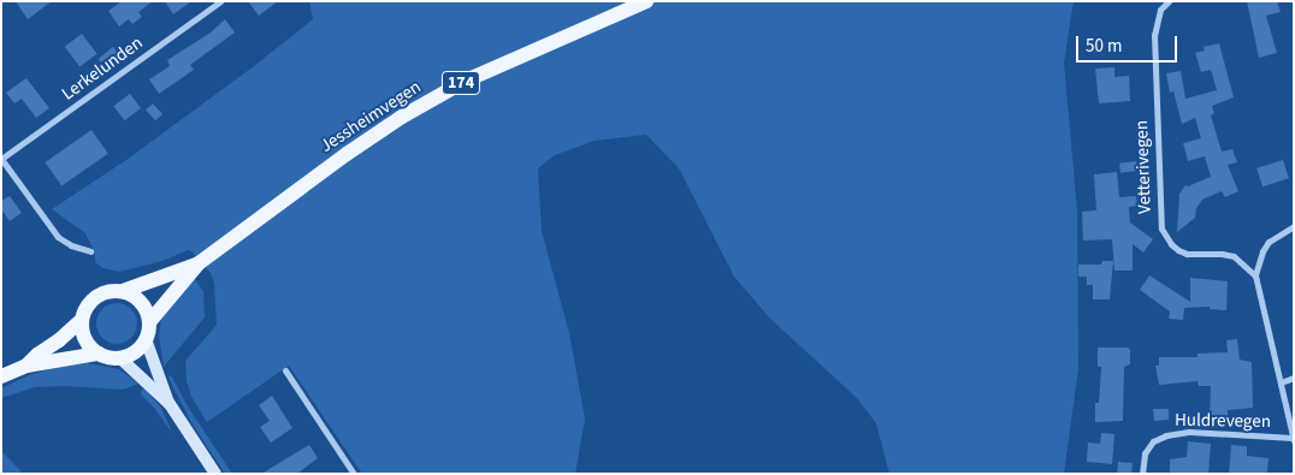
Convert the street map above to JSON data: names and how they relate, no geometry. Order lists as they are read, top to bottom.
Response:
{
  "streets": {
    "main road": ["174", "Jessheimvegen"],
    "street": ["Lerkelunden", "Vetterivegen", "Huldrevegen"]
  },
  "crossings": [
    ["174", "Jessheimvegen"]
  ],
  "scale_bar": "50 m"
}
